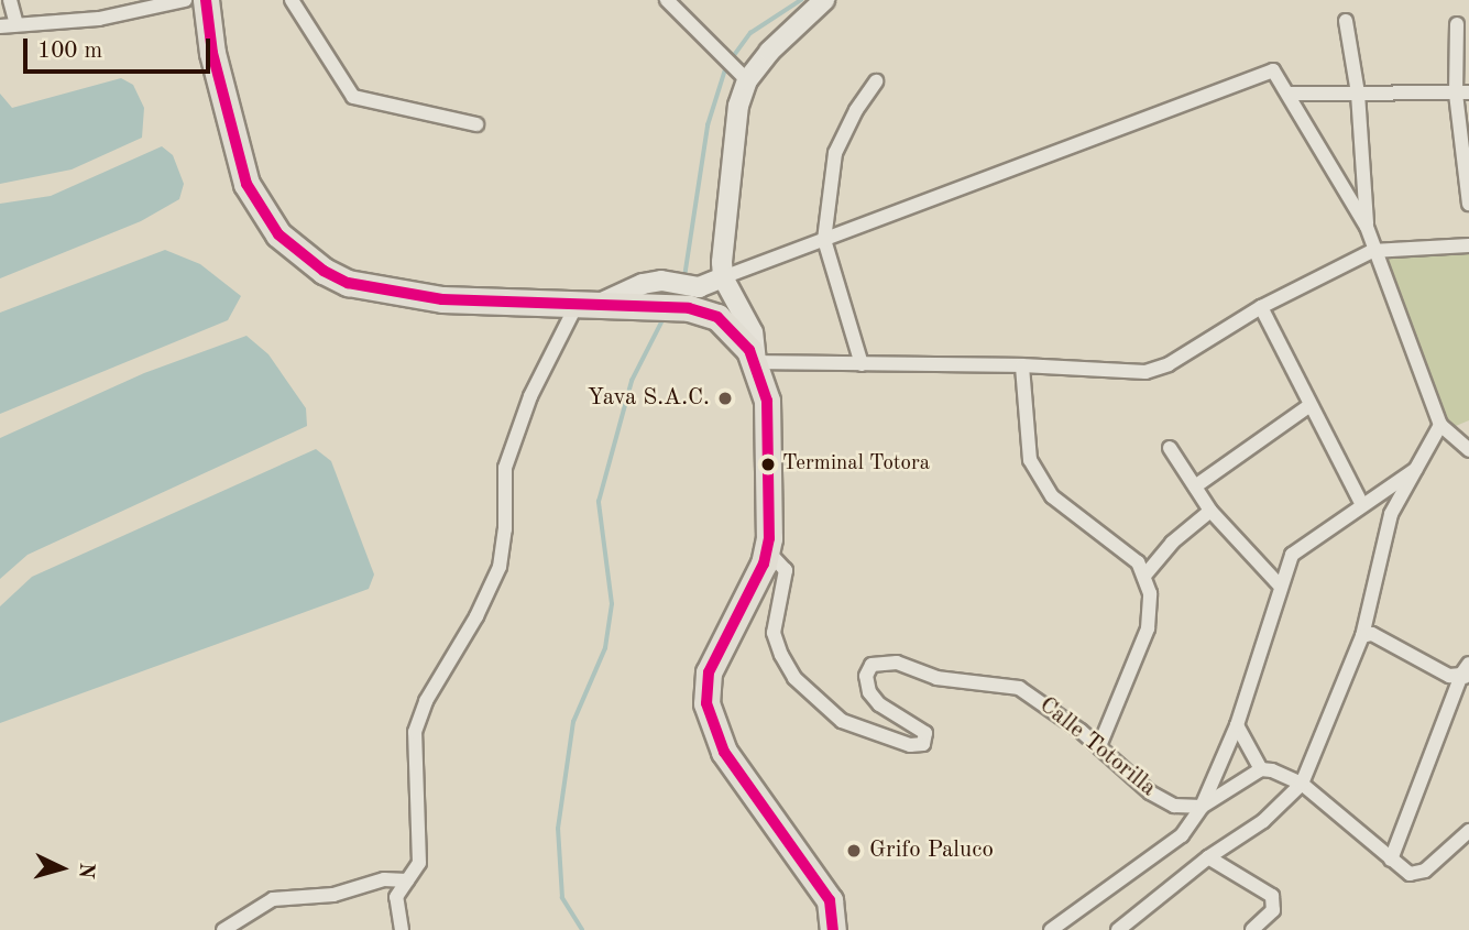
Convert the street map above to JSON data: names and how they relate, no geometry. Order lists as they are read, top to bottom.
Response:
{
  "streets": {
    "street": ["Calle Totorilla"]
  },
  "places": ["Yava S.A.C.", "Terminal Totora", "Grifo Paluco"],
  "scale_bar": "100 m",
  "north": "right"
}
